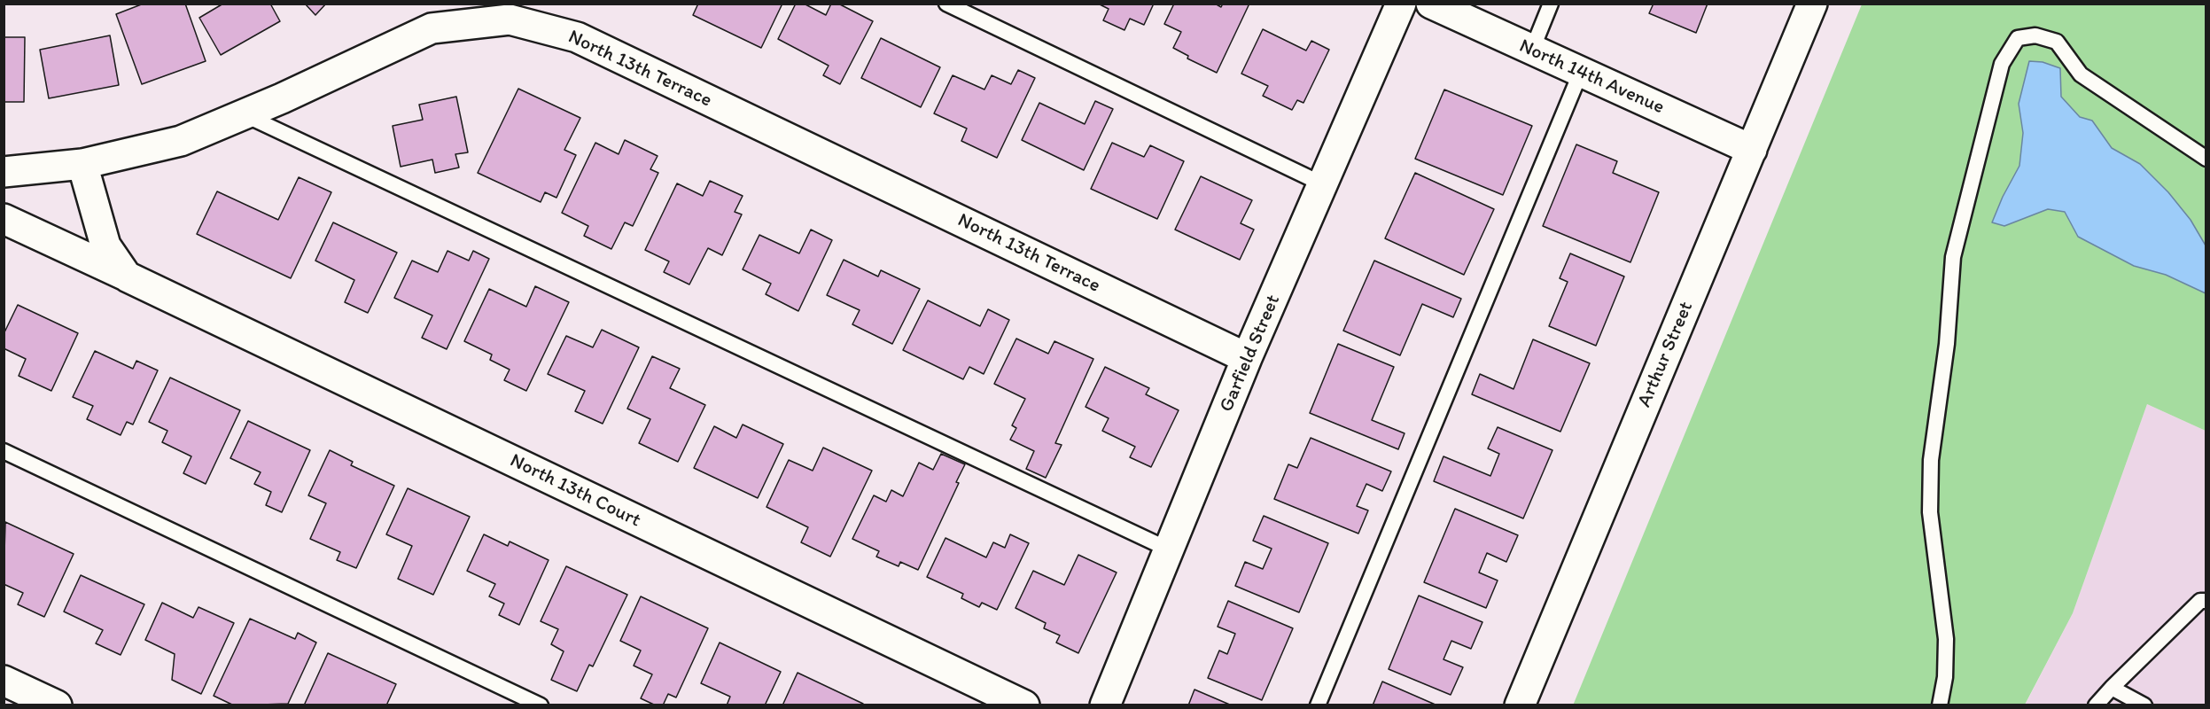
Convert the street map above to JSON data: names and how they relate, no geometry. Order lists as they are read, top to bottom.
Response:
{
  "streets": {
    "street": [
      "North 13th Terrace",
      "North 14th Avenue",
      "Garfield Street",
      "Arthur Street",
      "North 13th Court"
    ]
  },
  "crossings": [
    ["North 13th Terrace", "Garfield Street"],
    ["North 14th Avenue", "Arthur Street"]
  ]
}
